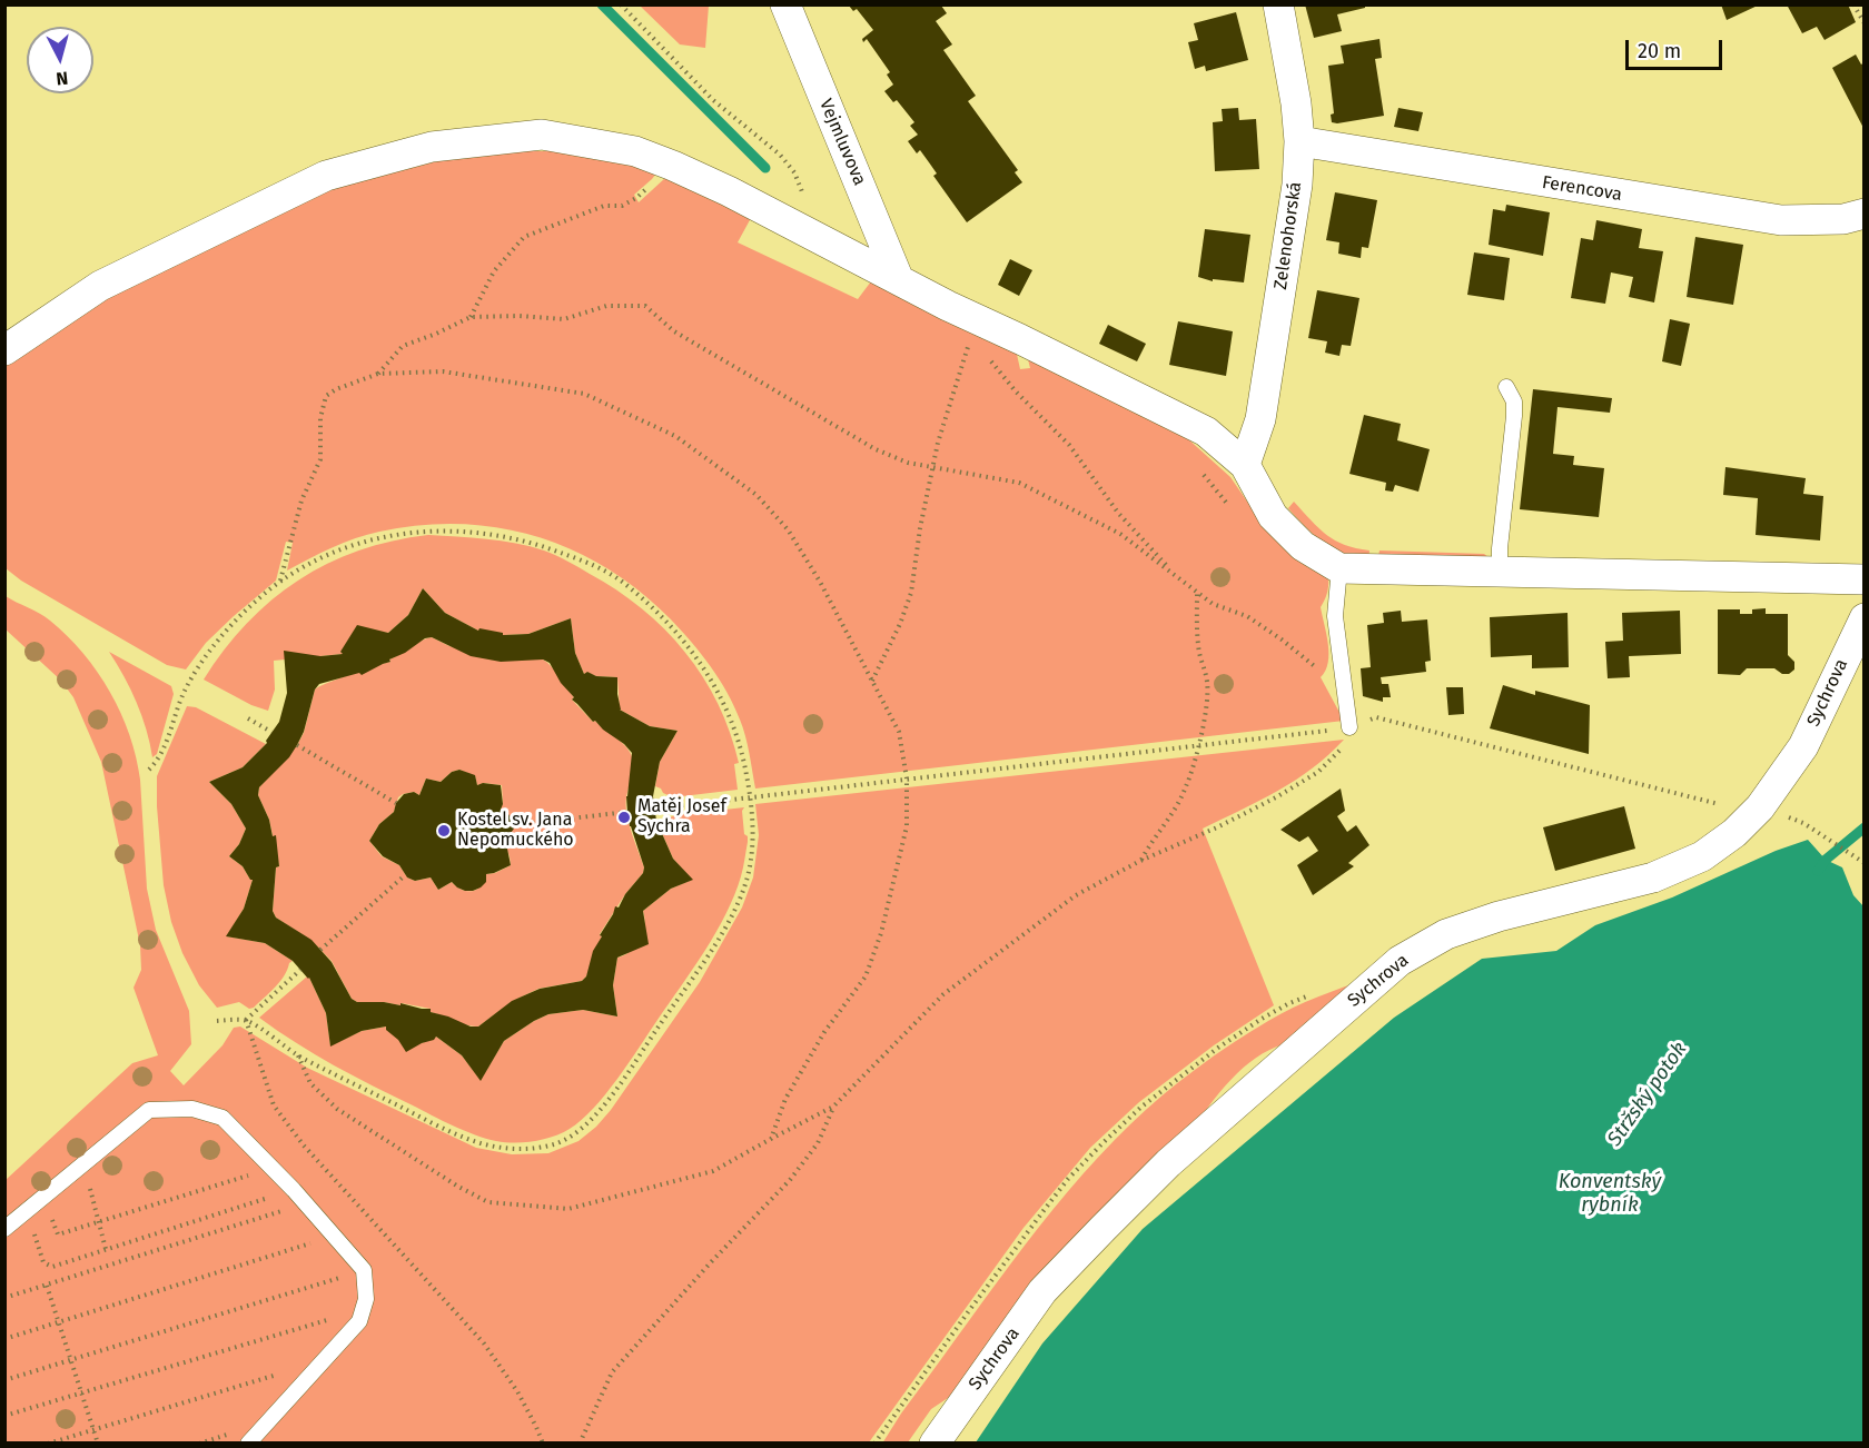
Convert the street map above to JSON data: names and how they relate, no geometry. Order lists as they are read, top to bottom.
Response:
{
  "streets": {
    "street": [
      "Vejmluvova",
      "Ferencova",
      "Zelenohorská",
      "Sychrova"
    ]
  },
  "crossings": [
    ["Ferencova", "Zelenohorská"]
  ],
  "water": ["Stržský potok", "Konventský rybník"],
  "places": ["Matěj Josef Sychra", "Kostel sv. Jana Nepomuckého"],
  "scale_bar": "20 m",
  "north": "bottom"
}
